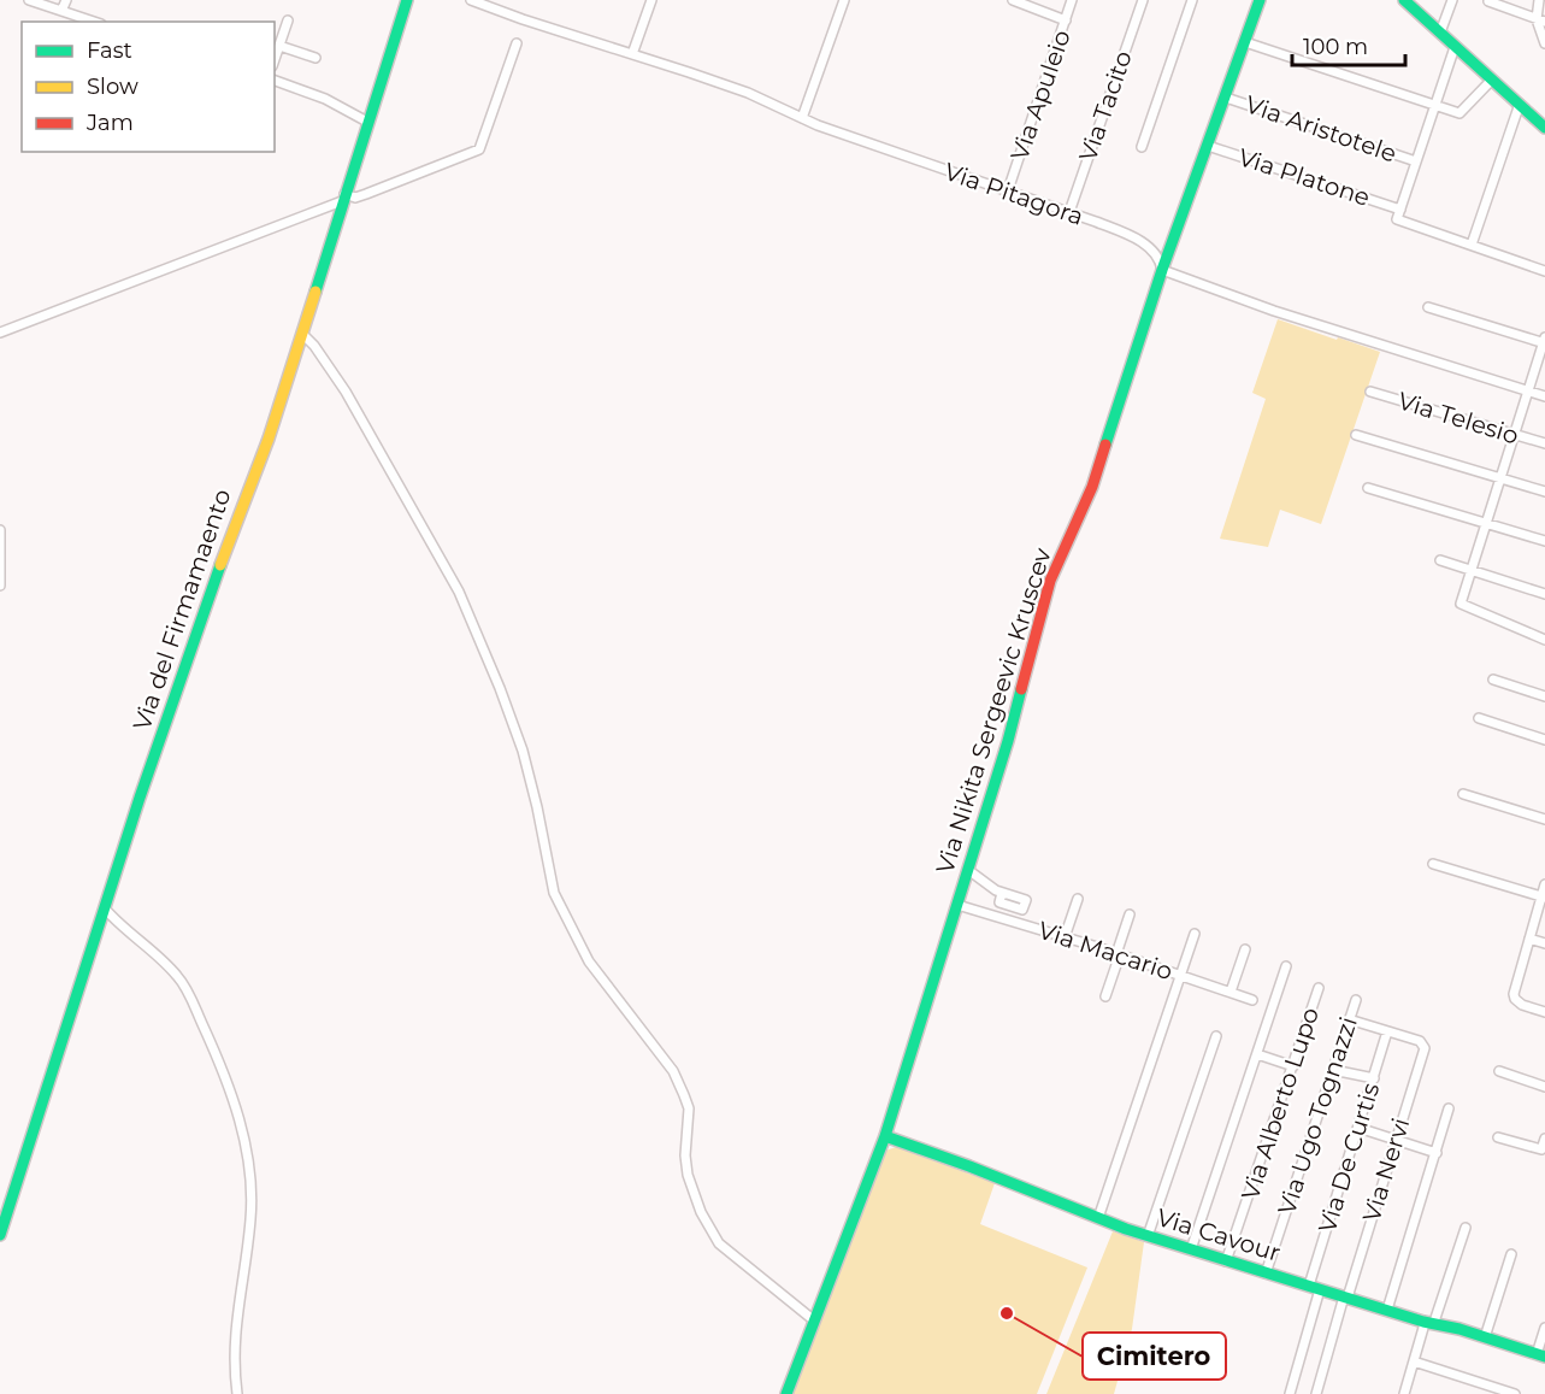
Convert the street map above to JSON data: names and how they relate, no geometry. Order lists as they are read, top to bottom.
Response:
{
  "streets": {
    "street": [
      "Via Apuleio",
      "Via Tacito",
      "Via Aristotele",
      "Via Platone",
      "Via Pitagora",
      "Via Telesio",
      "Via del Firmamaento",
      "Via Nikita Sergeevic Kruscev",
      "Via Macario",
      "Via Alberto Lupo",
      "Via Ugo Tognazzi",
      "Via De Curtis",
      "Via Nervi",
      "Via Cavour"
    ]
  },
  "crossings": [
    ["Via Apuleio", "Via Pitagora"],
    ["Via Tacito", "Via Pitagora"],
    ["Via Aristotele", "Via Nikita Sergeevic Kruscev"],
    ["Via Platone", "Via Nikita Sergeevic Kruscev"],
    ["Via Pitagora", "Via Nikita Sergeevic Kruscev"],
    ["Via Nikita Sergeevic Kruscev", "Via Macario"],
    ["Via Nikita Sergeevic Kruscev", "Via Cavour"],
    ["Via Alberto Lupo", "Via Cavour"],
    ["Via Ugo Tognazzi", "Via Cavour"],
    ["Via De Curtis", "Via Nervi"],
    ["Via De Curtis", "Via Cavour"],
    ["Via Nervi", "Via Cavour"]
  ],
  "places": ["Cimitero"],
  "legend": ["Fast", "Slow", "Jam"],
  "scale_bar": "100 m"
}
